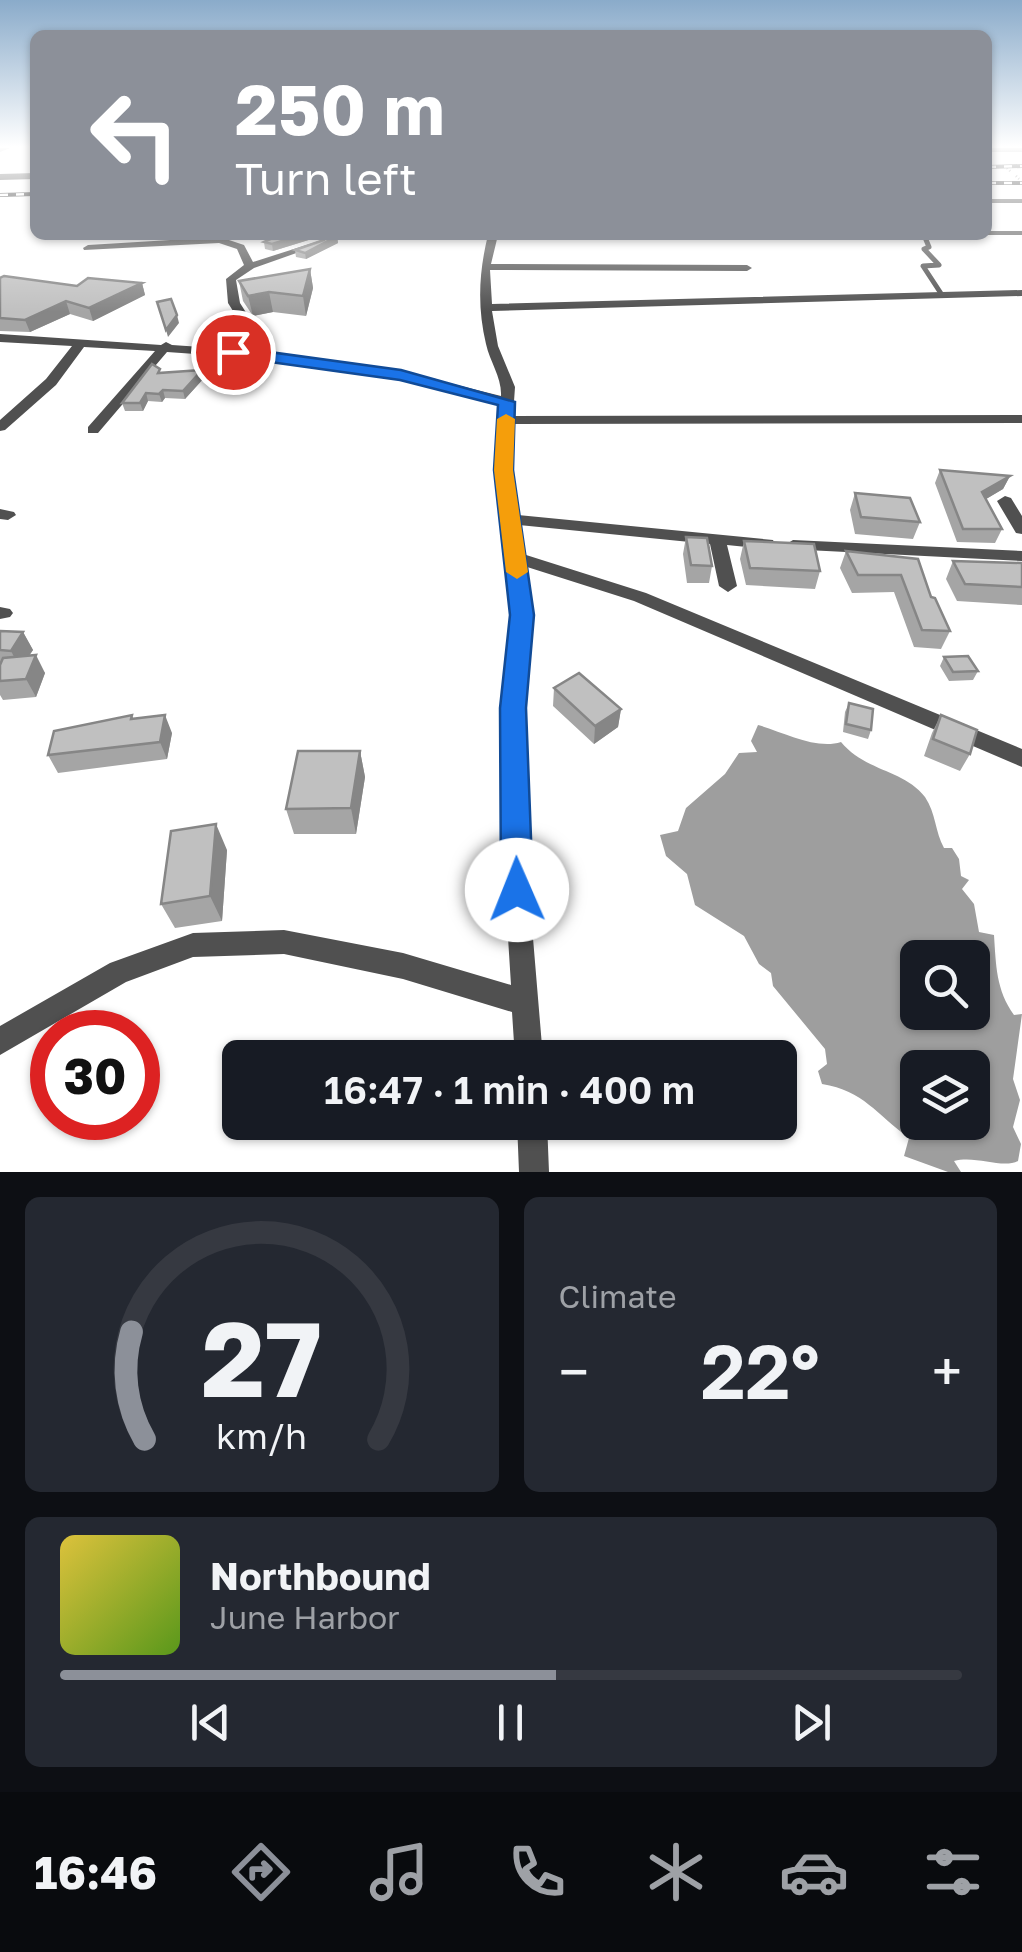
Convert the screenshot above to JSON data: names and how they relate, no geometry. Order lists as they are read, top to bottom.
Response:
{
  "page": {
    "turn": ["250 m", "Turn left"],
    "limit": "30",
    "trip": "16:47 · 1 min · 400 m",
    "tile": "Climate",
    "heat": ["−", "22°", "+"],
    "song": ["Northbound", "June Harbor"],
    "tabs": "16:46",
    "gauge": ["27", "km/h"]
  }
}
